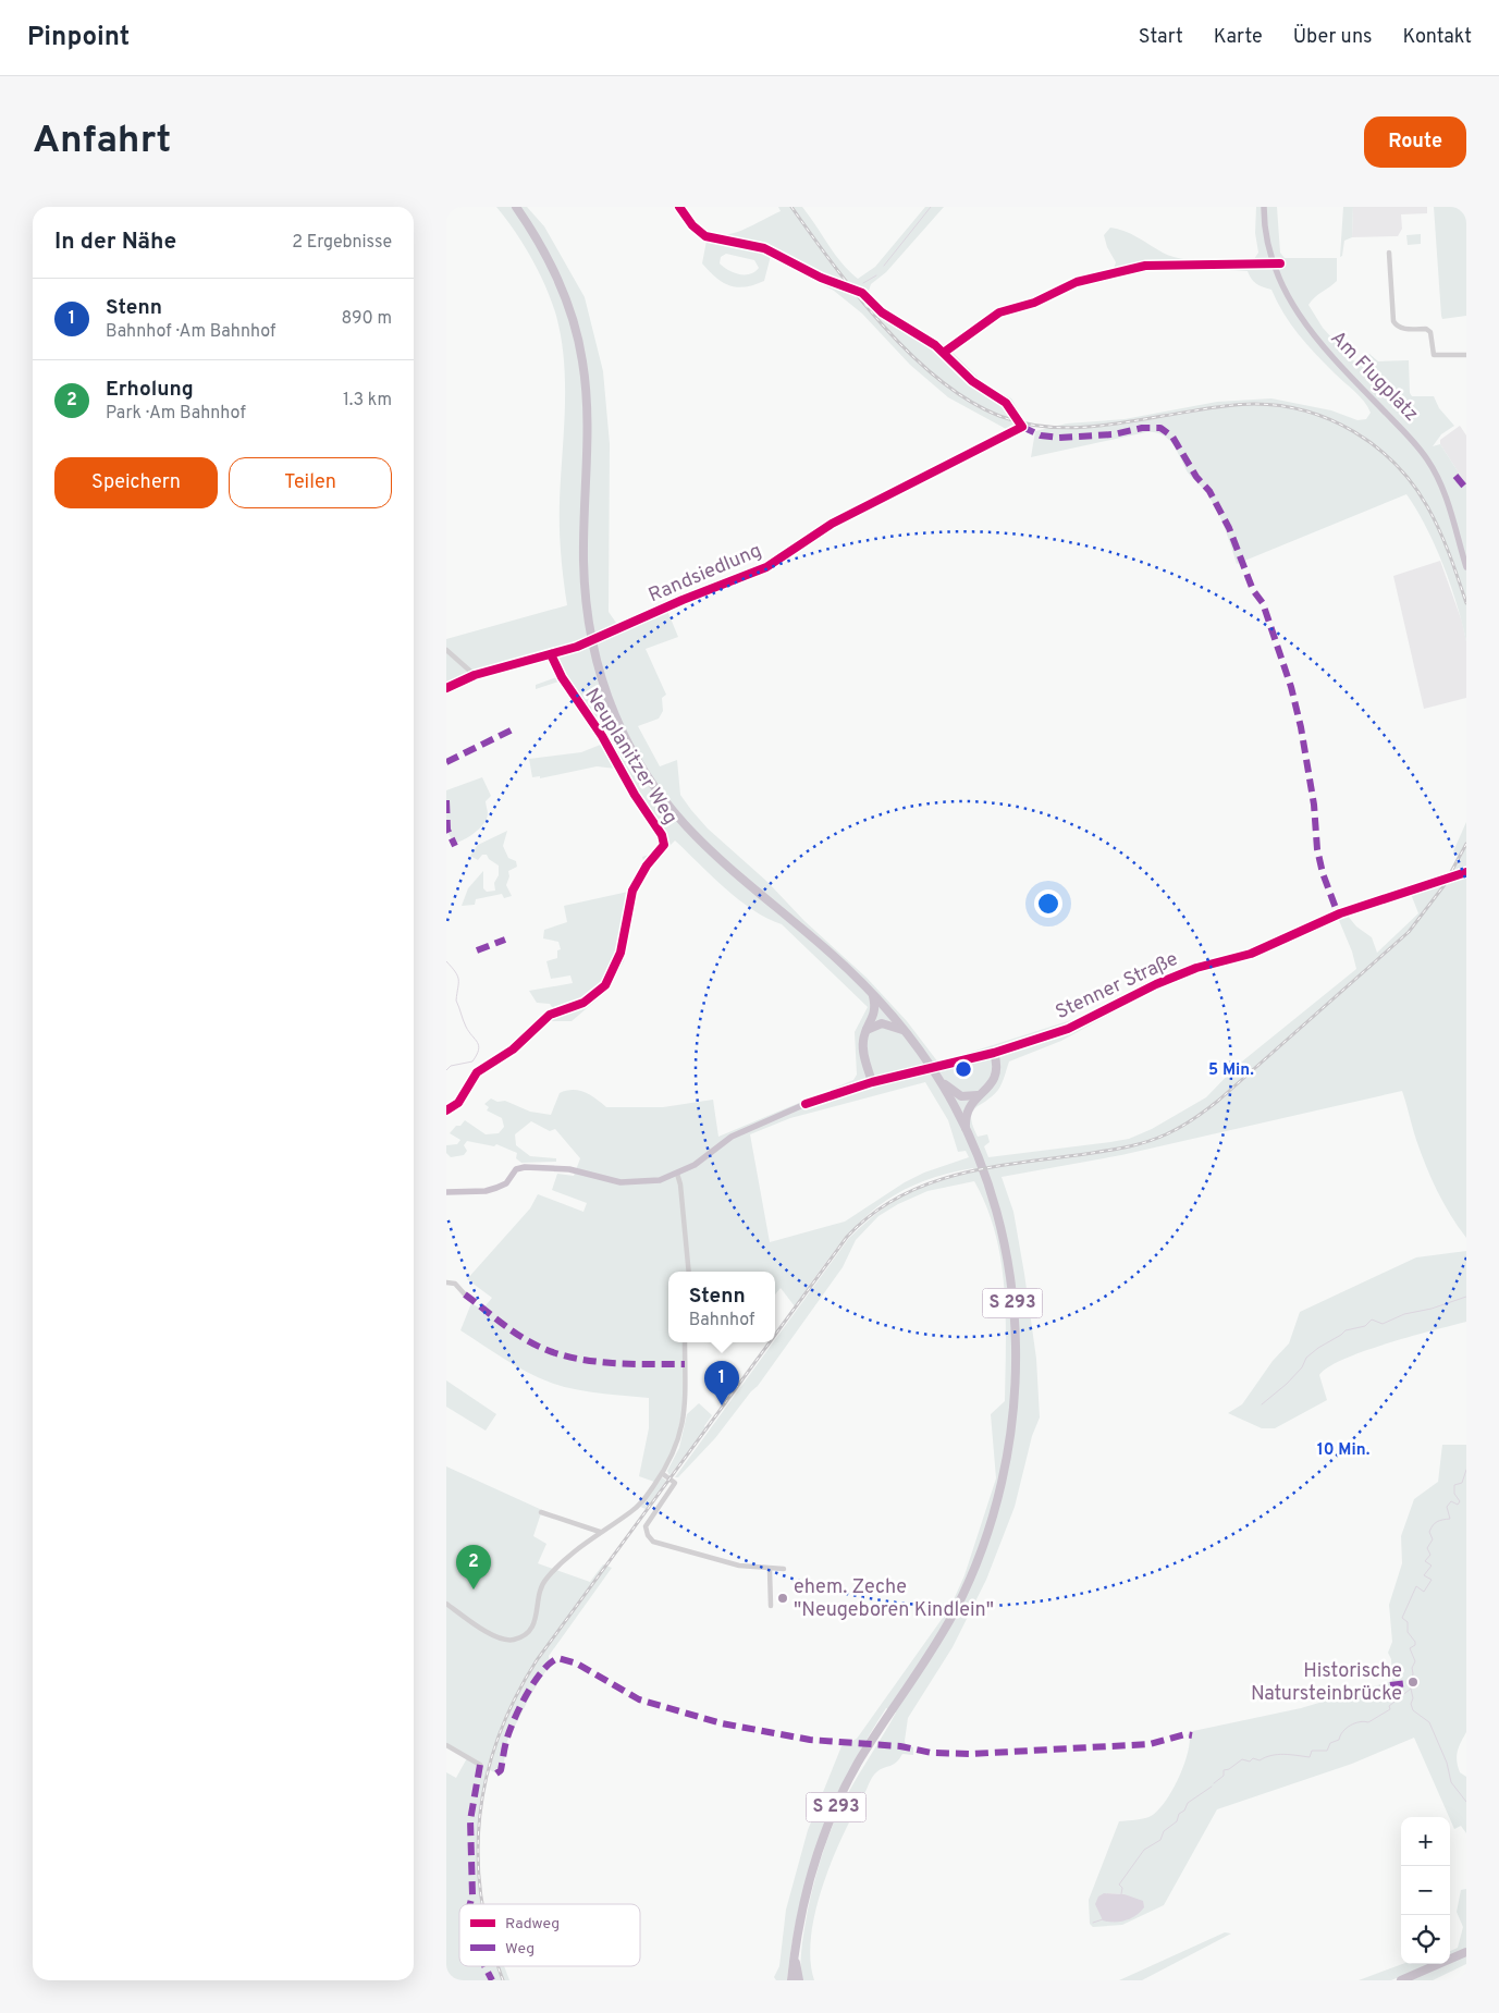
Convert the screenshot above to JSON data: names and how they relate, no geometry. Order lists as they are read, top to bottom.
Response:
{
  "streets": {
    "highway": ["S 293"],
    "street": [
      "Am Flugplatz",
      "Randsiedlung",
      "Neuplanitzer Weg",
      "Stenner Straße"
    ]
  },
  "crossings": [
    ["Randsiedlung", "Neuplanitzer Weg"]
  ],
  "places": ["ehem. Zeche \"Neugeboren Kindlein\"", "Historische Natursteinbrücke"],
  "legend": ["Radweg", "Weg"],
  "page": {
    "header": "Pinpoint",
    "nav": [
      "Start",
      "Karte",
      "Über uns",
      "Kontakt"
    ],
    "buttons": [
      "Route",
      ["Speichern", "Teilen"]
    ],
    "title": "Anfahrt",
    "heading": ["In der Nähe", "2 Ergebnisse"],
    "list": [
      {
        "mark": "1",
        "name": "Stenn",
        "note": "Bahnhof · Am Bahnhof",
        "value": "890 m"
      },
      {
        "mark": "2",
        "name": "Erholung",
        "note": "Park · Am Bahnhof",
        "value": "1.3 km"
      }
    ],
    "popup": ["Stenn", "Bahnhof"],
    "pins": ["1", "2"],
    "map_buttons": ["+", "−"]
  },
  "rings": ["5 Min.", "10 Min."]
}
